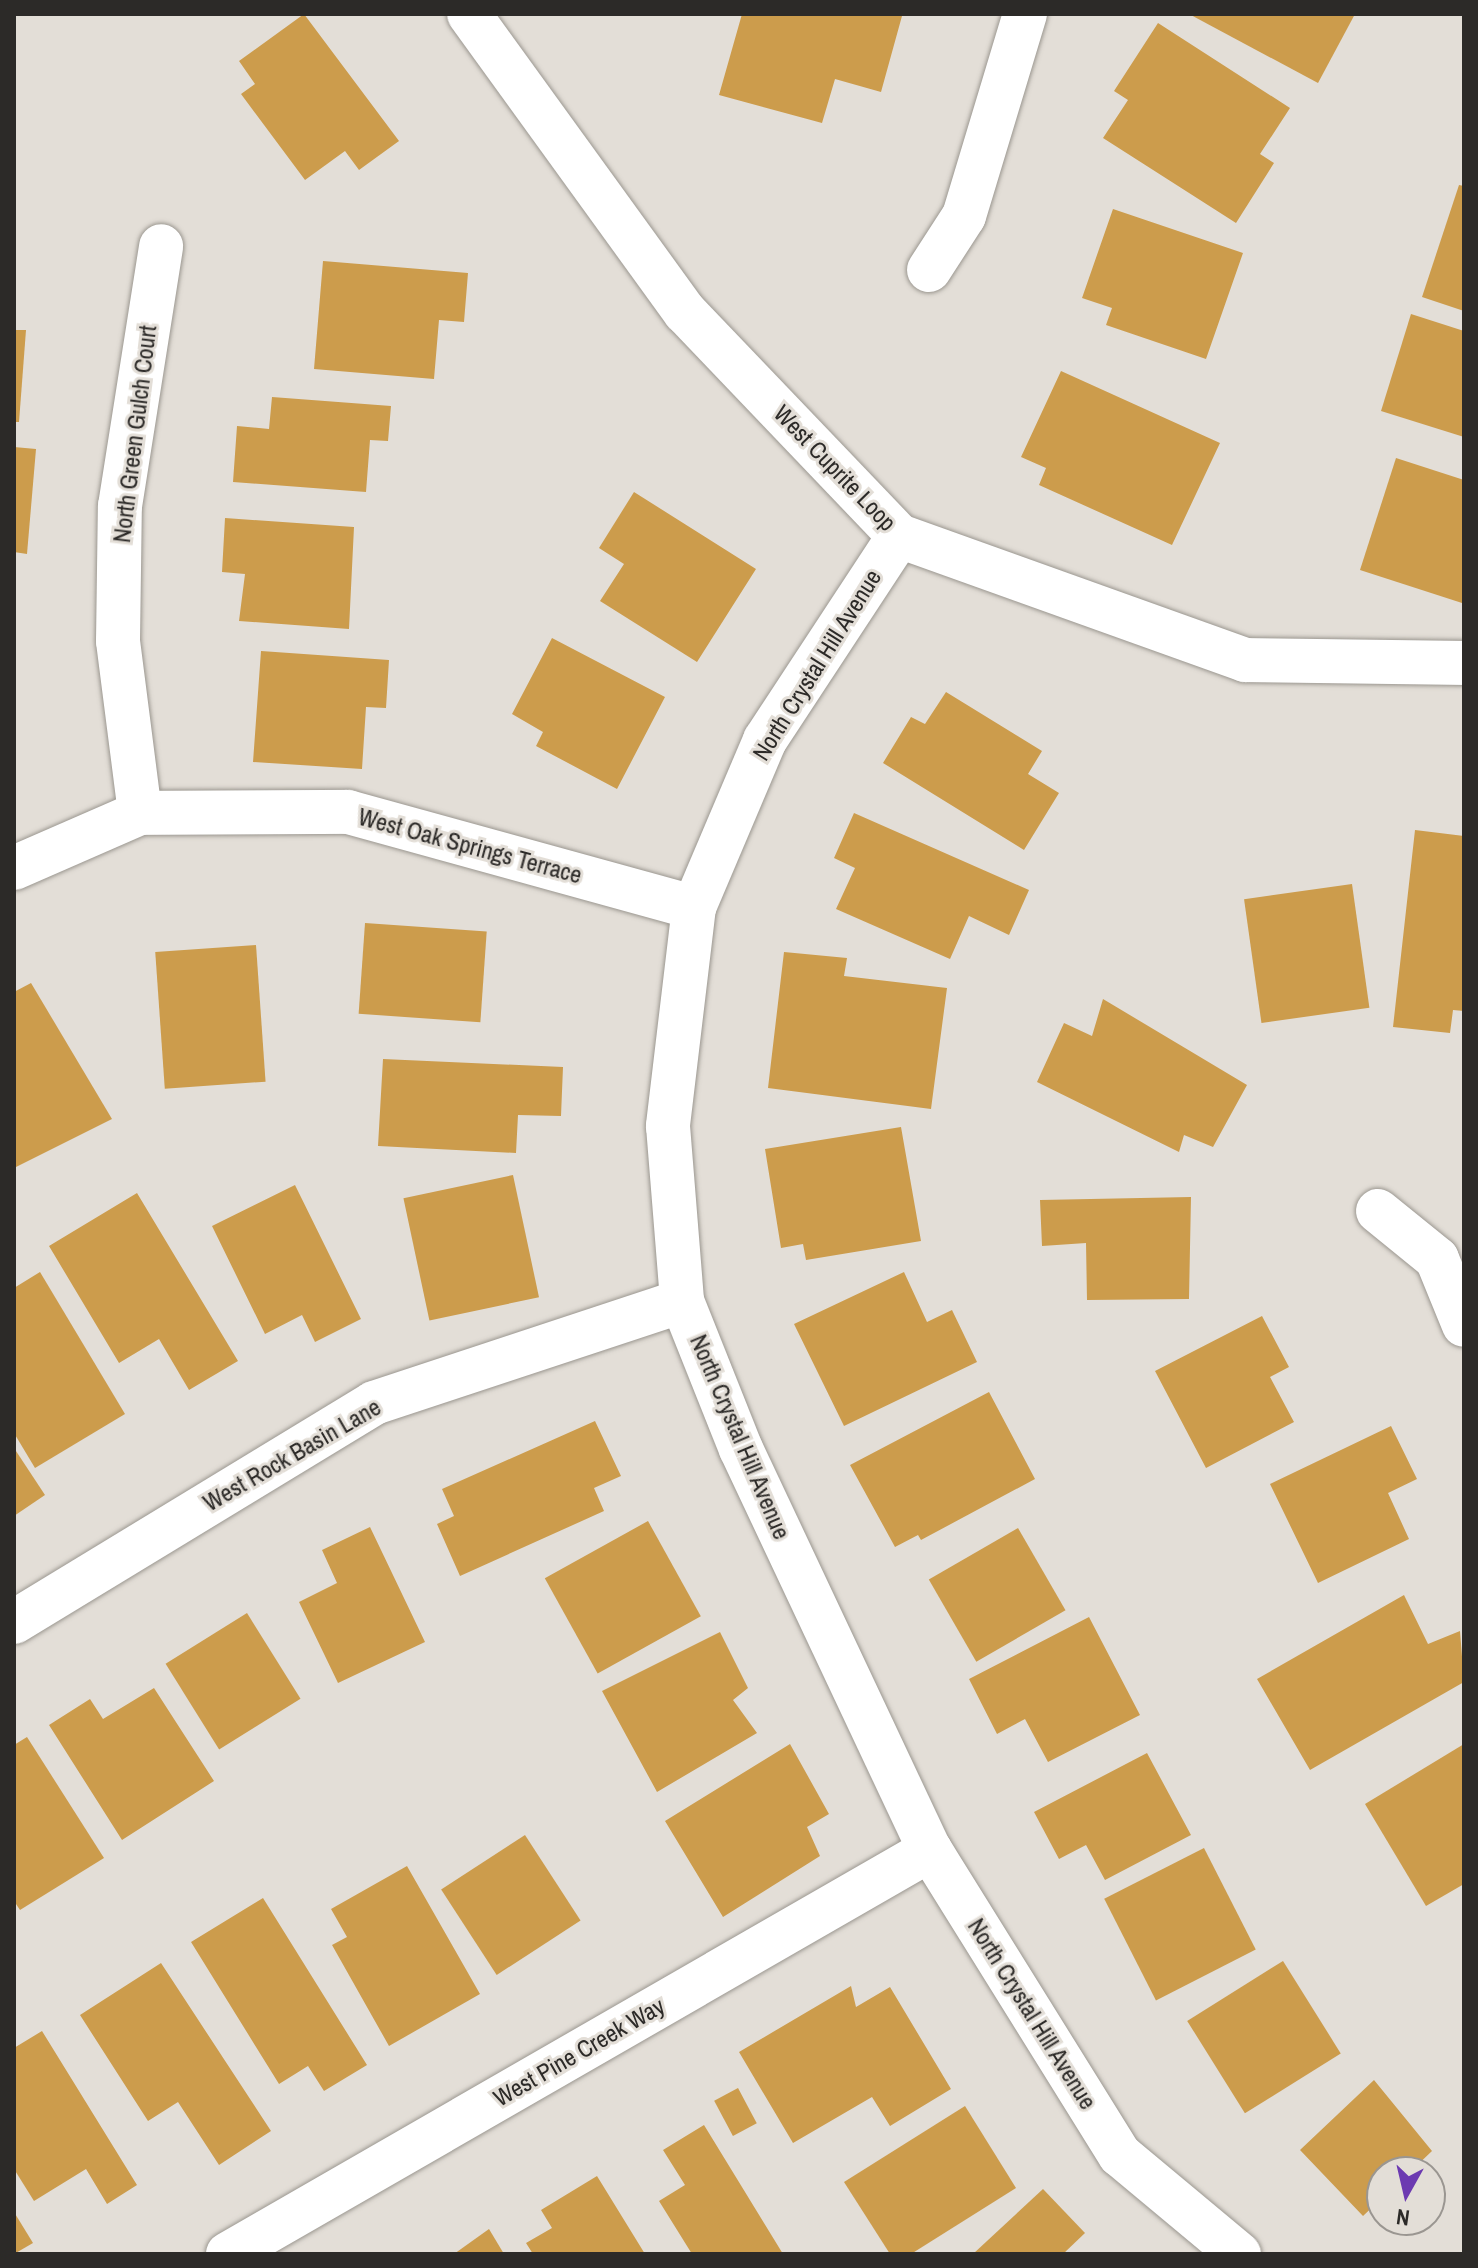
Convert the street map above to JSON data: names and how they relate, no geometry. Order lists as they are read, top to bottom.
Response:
{
  "streets": {
    "street": [
      "North Green Gulch Court",
      "West Cuprite Loop",
      "North Crystal Hill Avenue",
      "West Oak Springs Terrace",
      "West Rock Basin Lane",
      "West Pine Creek Way"
    ]
  },
  "crossings": [
    ["North Green Gulch Court", "West Oak Springs Terrace"],
    ["West Cuprite Loop", "North Crystal Hill Avenue"],
    ["North Crystal Hill Avenue", "West Oak Springs Terrace"],
    ["North Crystal Hill Avenue", "West Rock Basin Lane"],
    ["North Crystal Hill Avenue", "West Pine Creek Way"]
  ],
  "north": "bottom"
}
